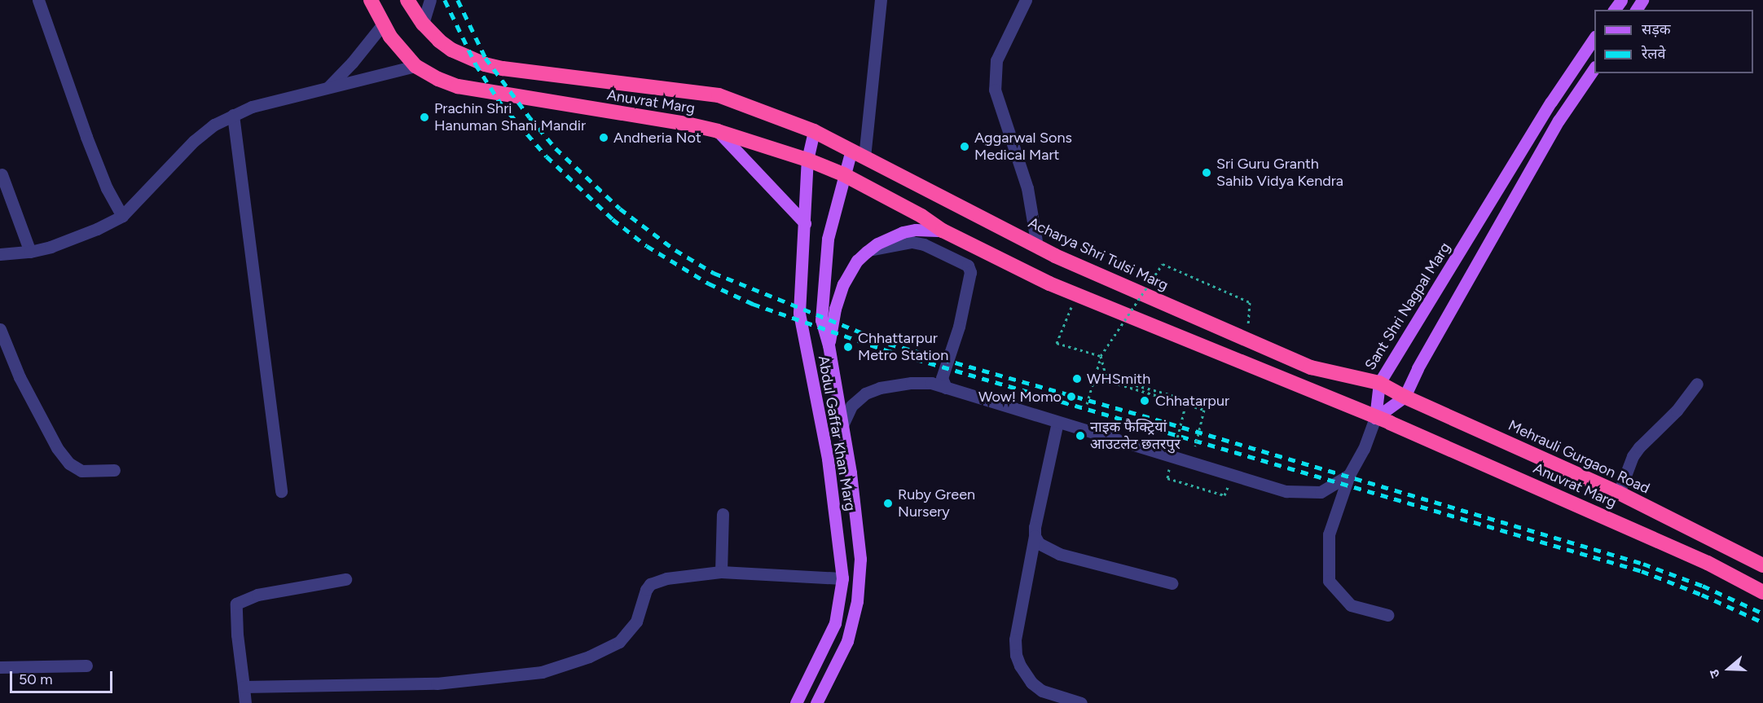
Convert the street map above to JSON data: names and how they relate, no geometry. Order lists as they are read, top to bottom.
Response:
{
  "streets": {
    "highway": ["Anuvrat Marg", "Acharya Shri Tulsi Marg", "Mehrauli Gurgaon Road"],
    "main road": ["Sant Shri Nagpal Marg", "Abdul Gaffar Khan Marg"]
  },
  "crossings": [
    ["Anuvrat Marg", "Acharya Shri Tulsi Marg"],
    ["Anuvrat Marg", "Sant Shri Nagpal Marg"],
    ["Anuvrat Marg", "Abdul Gaffar Khan Marg"],
    ["Acharya Shri Tulsi Marg", "Sant Shri Nagpal Marg"],
    ["Acharya Shri Tulsi Marg", "Abdul Gaffar Khan Marg"],
    ["Acharya Shri Tulsi Marg", "Mehrauli Gurgaon Road"],
    ["Sant Shri Nagpal Marg", "Mehrauli Gurgaon Road"]
  ],
  "places": [
    "Prachin Shri Hanuman Shani Mandir",
    "Andheria Not",
    "Aggarwal Sons Medical Mart",
    "Sri Guru Granth Sahib Vidya Kendra",
    "Chhattarpur Metro Station",
    "WHSmith",
    "Wow! Momo",
    "Chhatarpur",
    "नाइक फैक्ट्रियां आउटलेट छतरपुर",
    "Ruby Green Nursery"
  ],
  "legend": ["सड़क", "रेलवे"],
  "scale_bar": "50 m",
  "north": "left"
}
